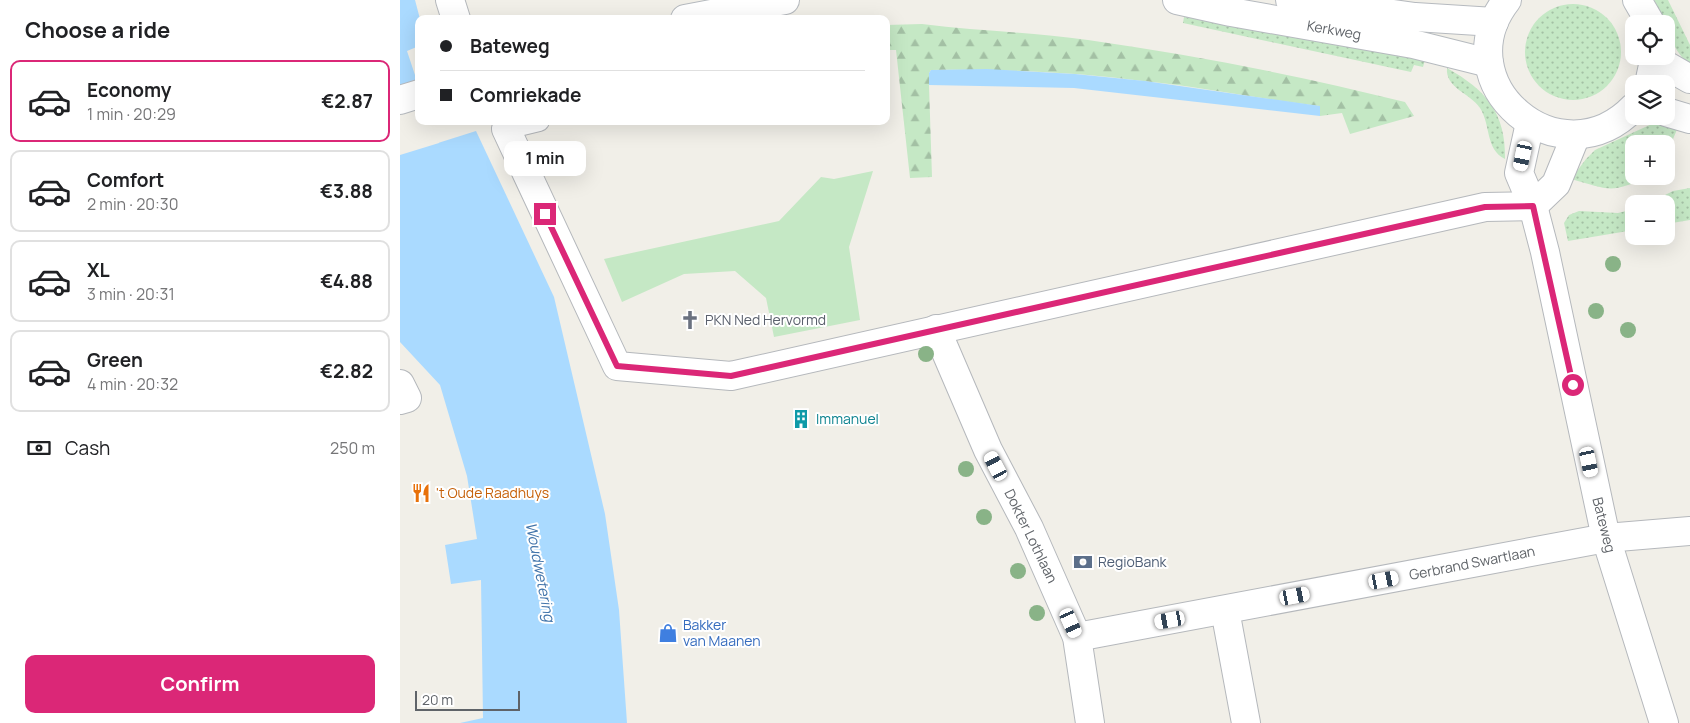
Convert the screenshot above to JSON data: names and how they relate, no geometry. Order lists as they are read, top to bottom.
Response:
{
  "streets": {
    "street": [
      "Kerkweg",
      "Bateweg",
      "Dokter Lothlaan",
      "Gerbrand Swartlaan"
    ]
  },
  "crossings": [
    ["Bateweg", "Gerbrand Swartlaan"],
    ["Dokter Lothlaan", "Gerbrand Swartlaan"]
  ],
  "water": ["Woudwetering"],
  "places": {
    "church": ["PKN Ned Hervormd"],
    "building": ["Immanuel"],
    "restaurant": ["'t Oude Raadhuys"],
    "bank": ["RegioBank"],
    "shop": ["Bakker van Maanen"]
  },
  "scale_bar": "20 m",
  "page": {
    "heading": "Choose a ride",
    "map_buttons": ["+", "−"],
    "banner": ["Bateweg", "Comriekade"],
    "list": [
      {
        "name": "Economy",
        "note": "1 min · 20:29",
        "value": "€2.87"
      },
      {
        "name": "Comfort",
        "note": "2 min · 20:30",
        "value": "€3.88"
      },
      {
        "name": "XL",
        "note": "3 min · 20:31",
        "value": "€4.88"
      },
      {
        "name": "Green",
        "note": "4 min · 20:32",
        "value": "€2.82"
      }
    ],
    "bubble": "1 min",
    "pay": ["Cash", "250 m"],
    "buttons": "Confirm",
    "scale": "20 m"
  }
}
